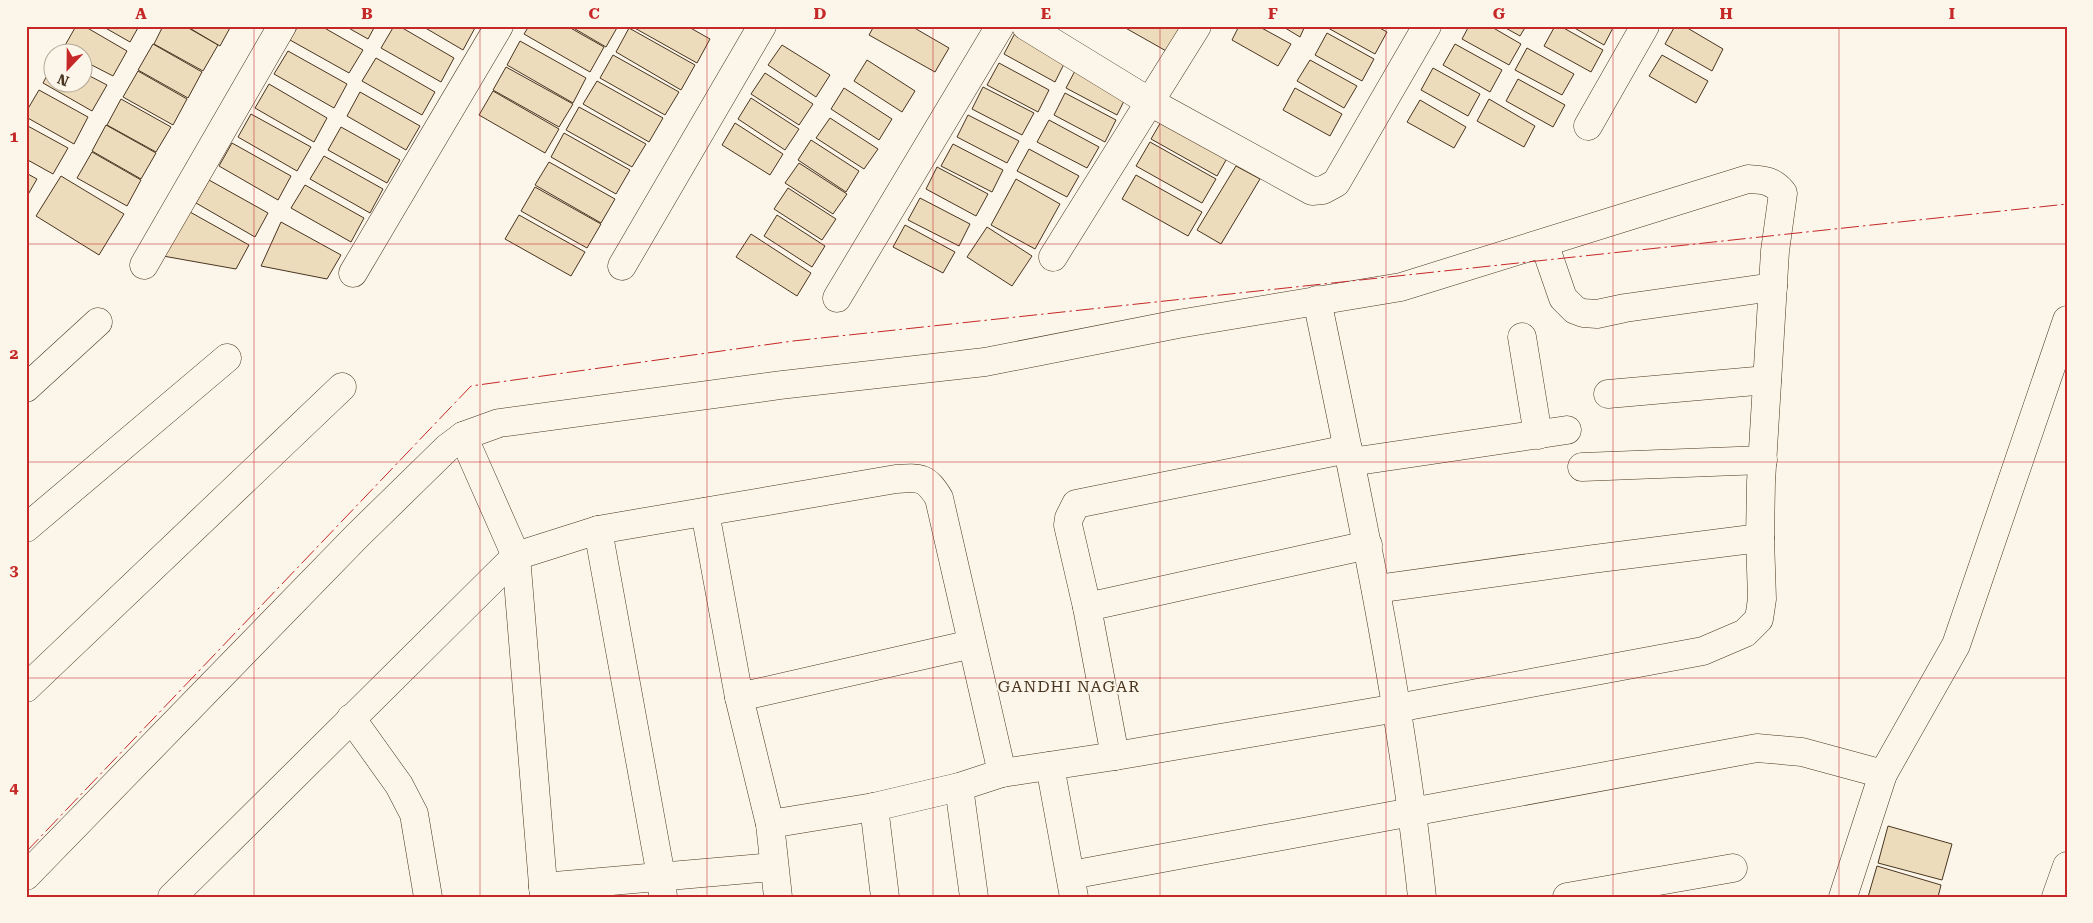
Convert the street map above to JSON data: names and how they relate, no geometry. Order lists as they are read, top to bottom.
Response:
{
  "districts": ["GANDHI NAGAR"],
  "north": "bottom",
  "grid": {
    "columns": [
      "A",
      "B",
      "C",
      "D",
      "E",
      "F",
      "G",
      "H",
      "I"
    ],
    "rows": [
      "1",
      "2",
      "3",
      "4"
    ]
  }
}
